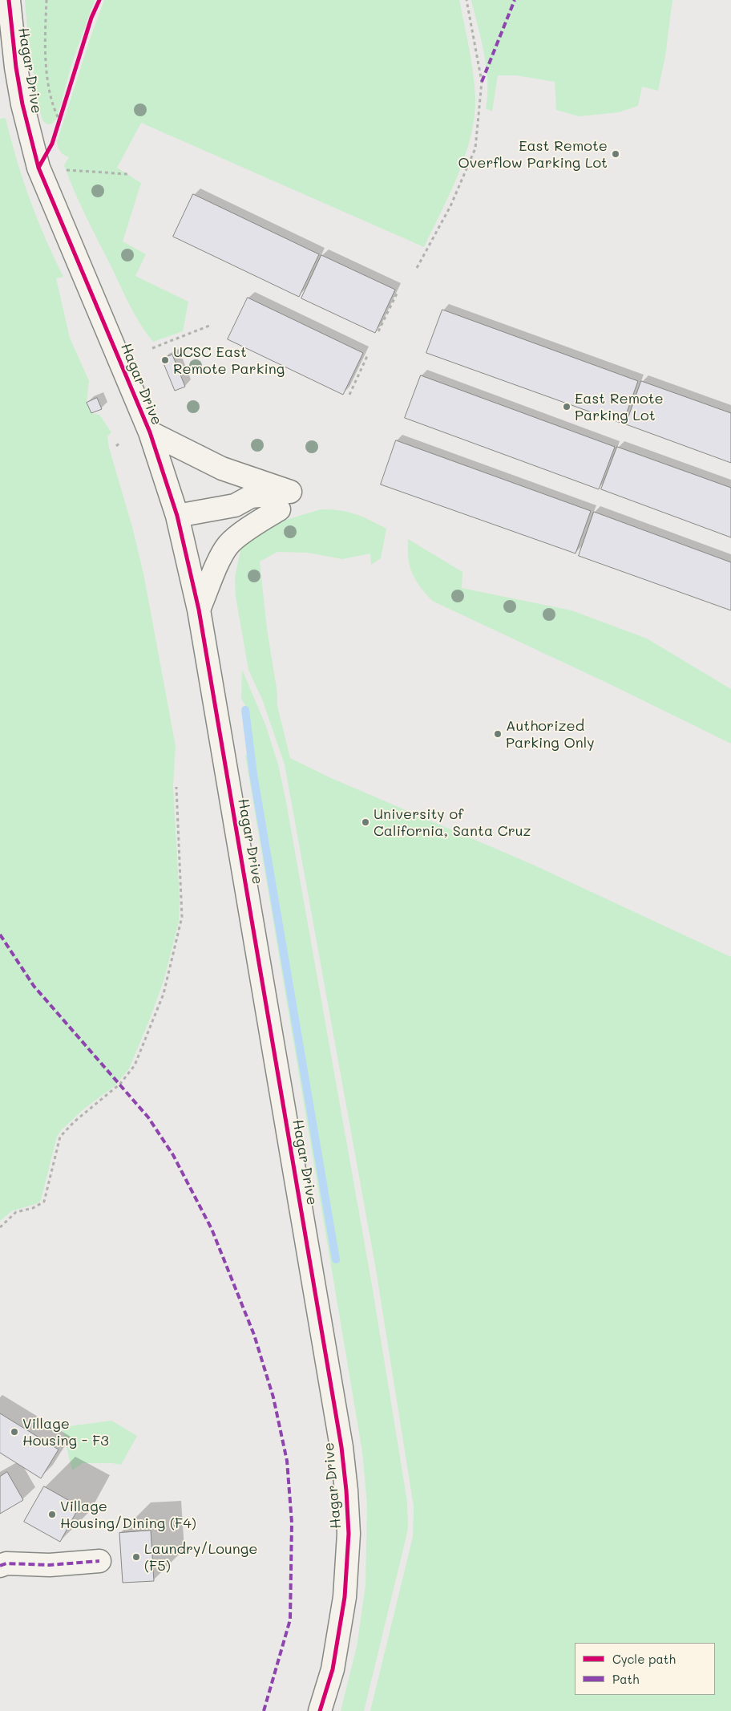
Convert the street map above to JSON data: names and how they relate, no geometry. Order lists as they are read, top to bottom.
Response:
{
  "streets": {
    "main road": ["Hagar Drive"]
  },
  "places": [
    "East Remote Overflow Parking Lot",
    "UCSC East Remote Parking",
    "East Remote Parking Lot",
    "Authorized Parking Only",
    "University of California, Santa Cruz",
    "Village Housing - F3",
    "Village Housing/Dining (F4)",
    "Laundry/Lounge (F5)"
  ],
  "legend": ["Cycle path", "Path"]
}
